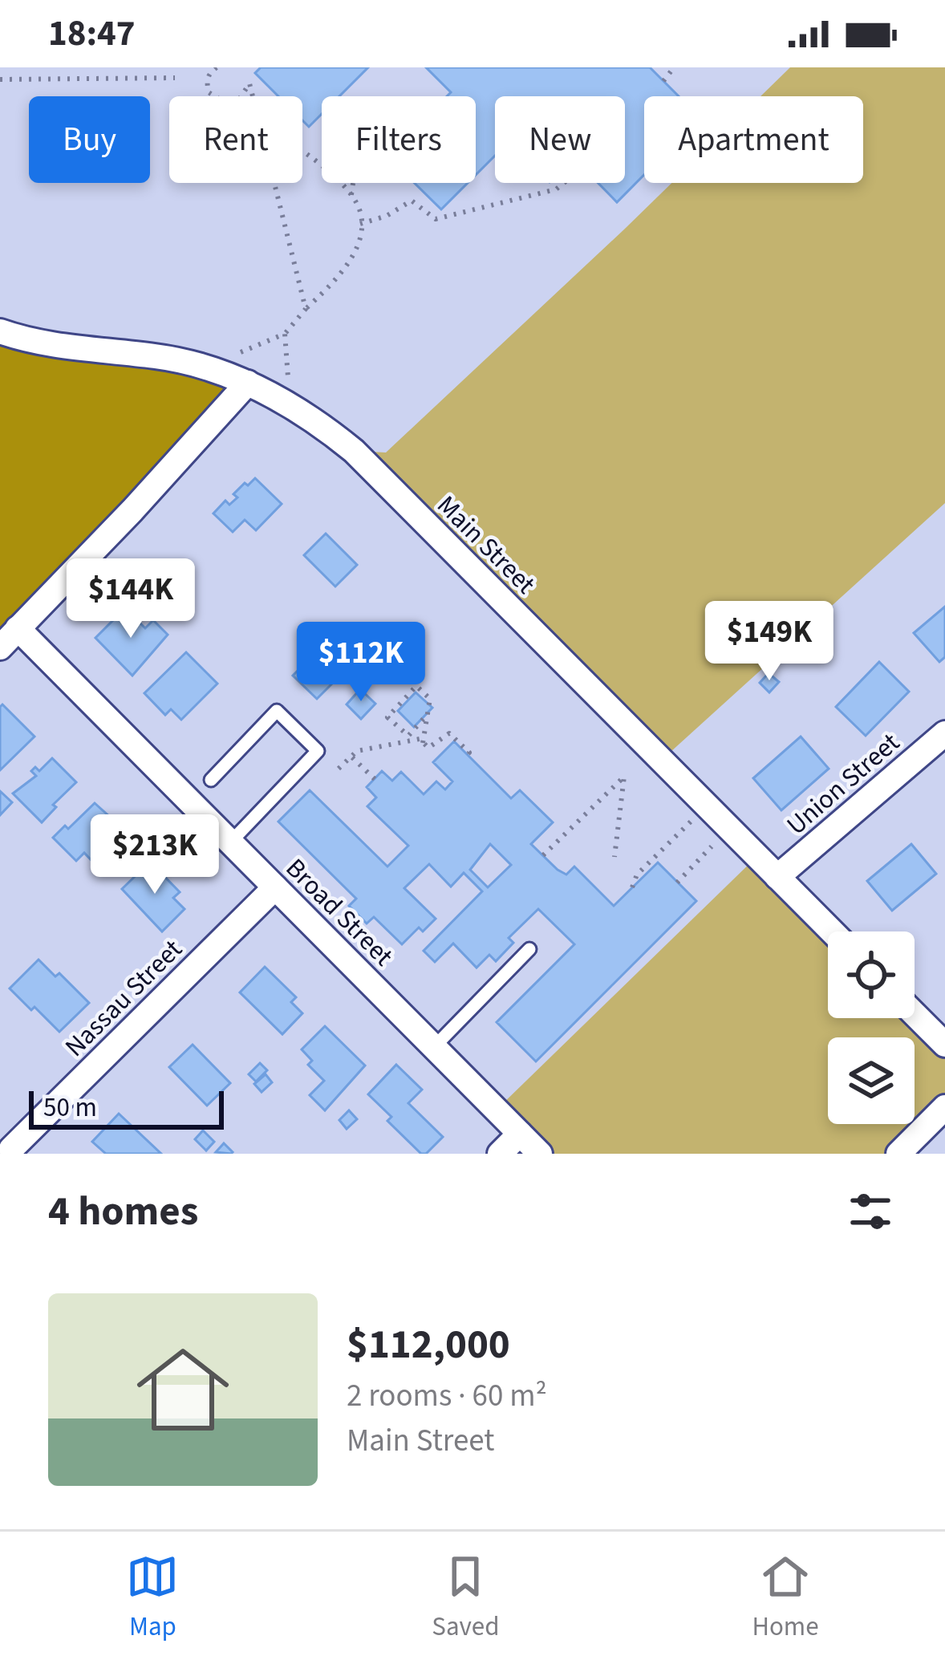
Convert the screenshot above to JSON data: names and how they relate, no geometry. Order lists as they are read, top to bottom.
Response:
{
  "streets": {
    "street": [
      "Main Street",
      "Union Street",
      "Broad Street",
      "Nassau Street"
    ]
  },
  "crossings": [
    ["Main Street", "Union Street"],
    ["Broad Street", "Nassau Street"]
  ],
  "scale_bar": "50 m",
  "page": {
    "status": "18:47",
    "chip": [
      "Buy",
      "Rent",
      "Filters",
      "New",
      "Apartment"
    ],
    "price": [
      "$144K",
      "$149K",
      "$112K",
      "$213K"
    ],
    "scale": "50 m",
    "heading": "4 homes",
    "list": [
      {
        "name": "$112,000",
        "note": "2 rooms · 60 m² · Main Street"
      }
    ],
    "tabs": ["Map", "Saved", "Home"]
  }
}
